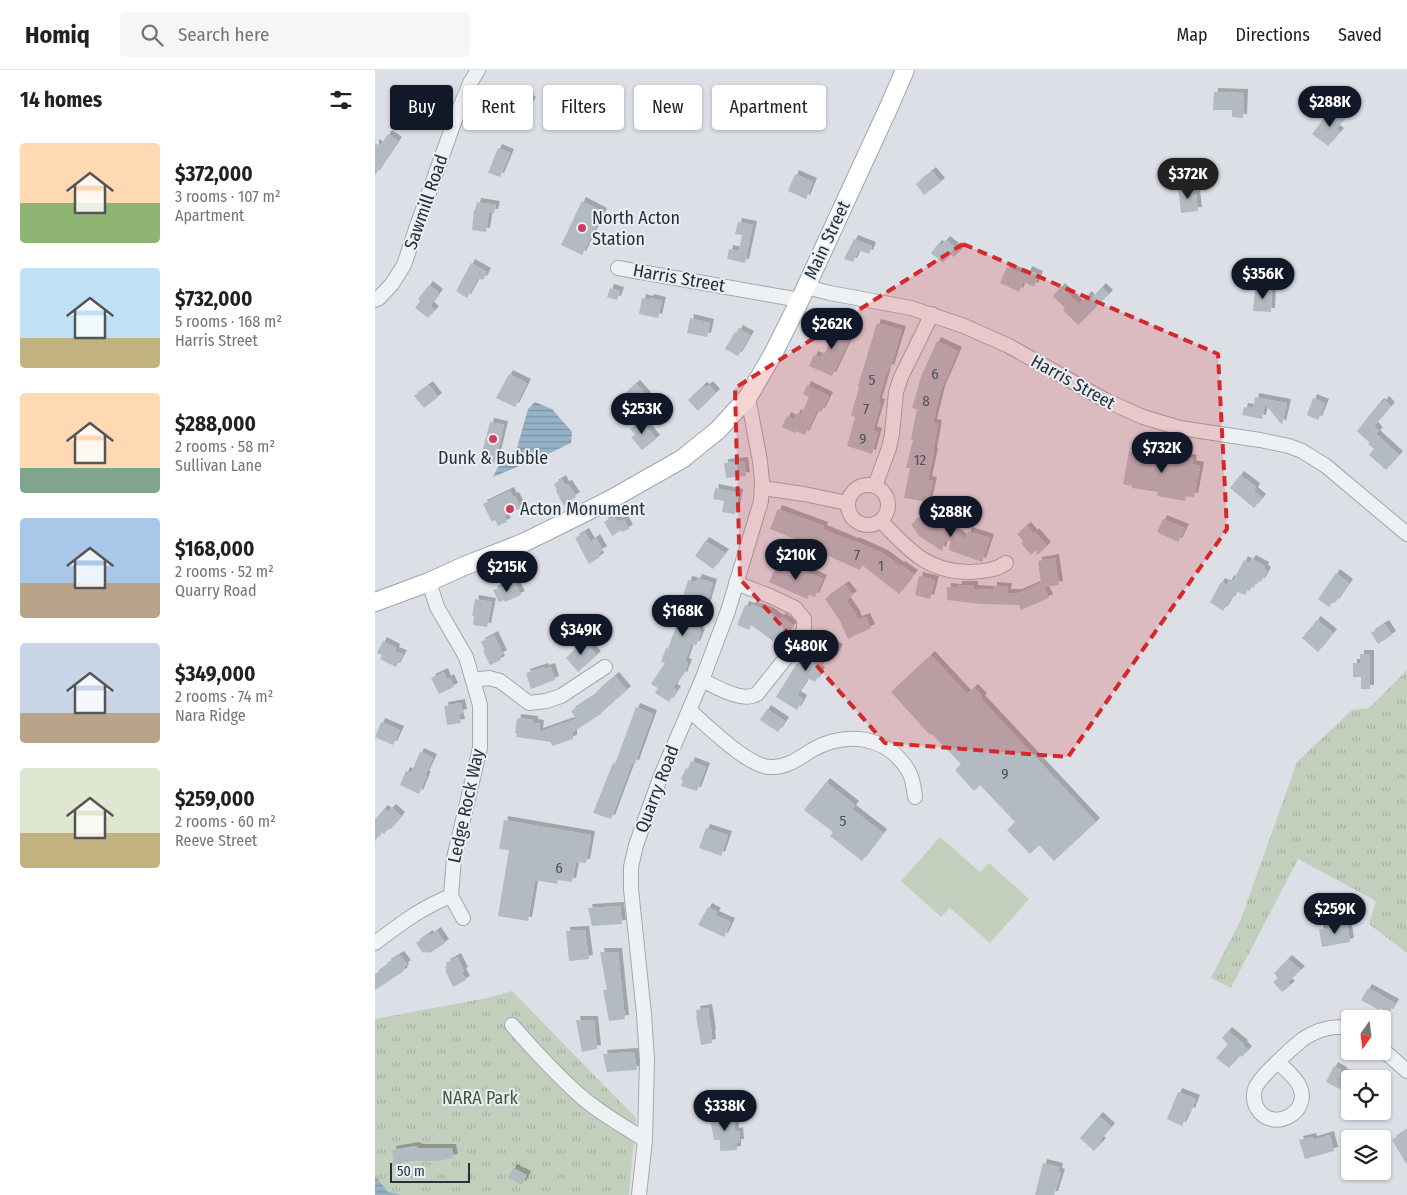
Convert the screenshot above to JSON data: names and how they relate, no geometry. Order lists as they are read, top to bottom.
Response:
{
  "streets": {
    "main road": ["Main Street"],
    "street": [
      "Sawmill Road",
      "Harris Street",
      "Quarry Road",
      "Ledge Rock Way"
    ]
  },
  "crossings": [
    ["Main Street", "Harris Street"],
    ["Main Street", "Quarry Road"],
    ["Main Street", "Ledge Rock Way"]
  ],
  "parks": ["NARA Park"],
  "places": ["North Acton Station", "Dunk & Bubble", "Acton Monument"],
  "house_numbers": [
    "6",
    "5",
    "8",
    "7",
    "9",
    "12",
    "7",
    "1",
    "9",
    "5",
    "6"
  ],
  "scale_bar": "50 m",
  "north": "bottom",
  "page": {
    "header": "Homiq",
    "search": "Search here",
    "nav": ["Map", "Directions", "Saved"],
    "heading": "14 homes",
    "chip": [
      "Buy",
      "Rent",
      "Filters",
      "New",
      "Apartment"
    ],
    "price": [
      "$288K",
      "$372K",
      "$356K",
      "$262K",
      "$253K",
      "$732K",
      "$288K",
      "$210K",
      "$215K",
      "$168K",
      "$349K",
      "$480K",
      "$259K",
      "$338K"
    ],
    "list": [
      {
        "name": "$372,000",
        "note": "3 rooms · 107 m² · Apartment"
      },
      {
        "name": "$732,000",
        "note": "5 rooms · 168 m² · Harris Street"
      },
      {
        "name": "$288,000",
        "note": "2 rooms · 58 m² · Sullivan Lane"
      },
      {
        "name": "$168,000",
        "note": "2 rooms · 52 m² · Quarry Road"
      },
      {
        "name": "$349,000",
        "note": "2 rooms · 74 m² · Nara Ridge"
      },
      {
        "name": "$259,000",
        "note": "2 rooms · 60 m² · Reeve Street"
      }
    ],
    "scale": "50 m"
  }
}
